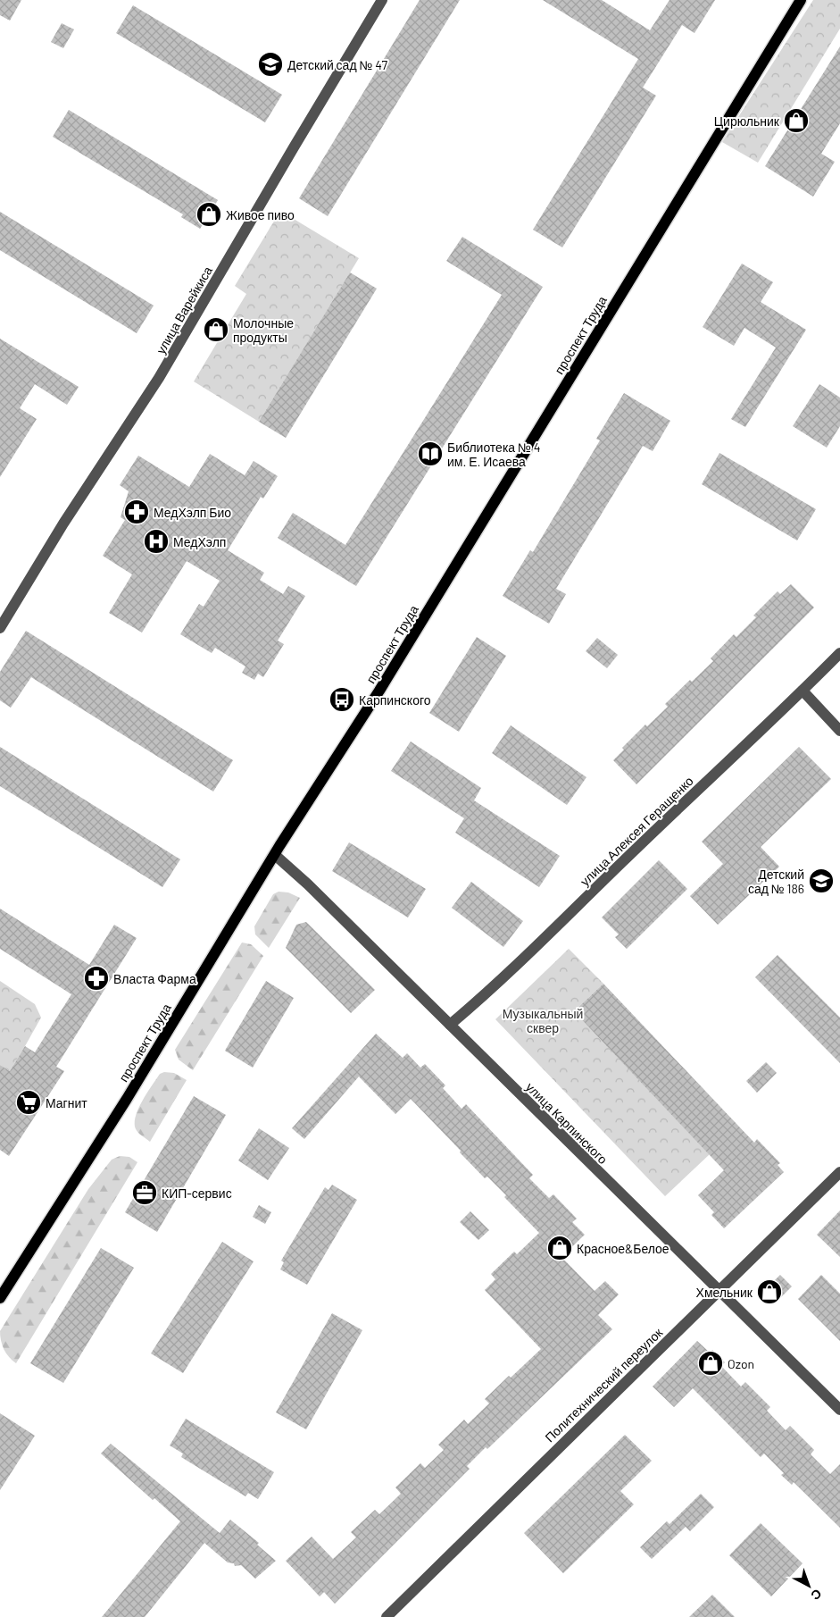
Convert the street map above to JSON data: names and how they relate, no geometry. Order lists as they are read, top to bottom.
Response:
{
  "streets": {
    "main road": ["проспект Труда"],
    "street": [
      "улица Варейкиса",
      "улица Алексея Геращенко",
      "улица Карпинского",
      "Политехнический переулок"
    ]
  },
  "crossings": [
    ["проспект Труда", "улица Карпинского"],
    ["улица Алексея Геращенко", "улица Карпинского"],
    ["улица Карпинского", "Политехнический переулок"]
  ],
  "parks": ["Музыкальный сквер"],
  "places": {
    "school or university": ["Детский сад № 47", "Детский сад № 186"],
    "shop": [
      "Цирюльник",
      "Живое пиво",
      "Молочные продукты",
      "Красное&Белое",
      "Хмельник",
      "Ozon"
    ],
    "library": ["Библиотека № 4 им. Е. Исаева"],
    "pharmacy": ["МедХэлп Био", "Власта Фарма"],
    "hospital": ["МедХэлп"],
    "bus stop": ["Карпинского"],
    "supermarket": ["Магнит"],
    "office": ["КИП-сервис"]
  },
  "north": "bottom right"
}
